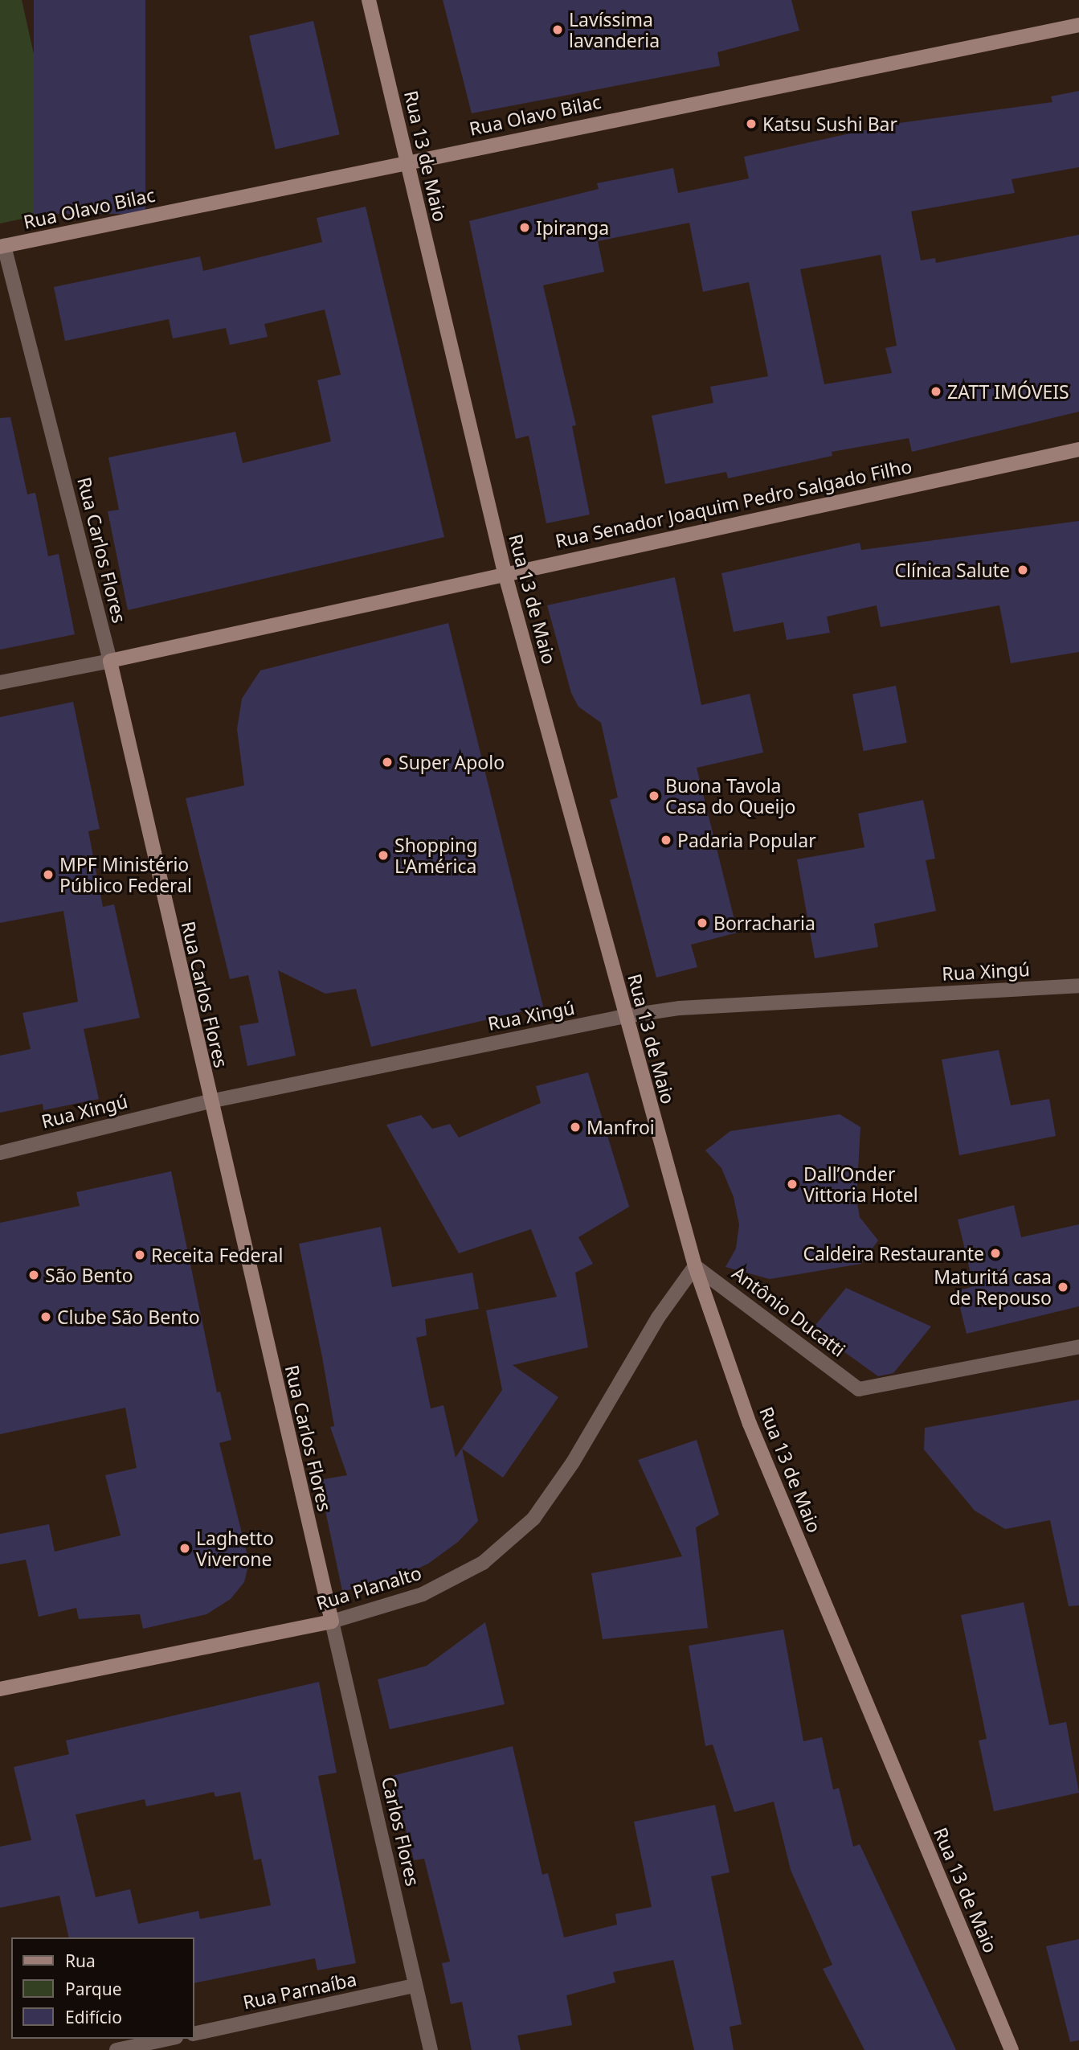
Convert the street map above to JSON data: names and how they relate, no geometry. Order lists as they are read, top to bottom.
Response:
{
  "streets": {
    "main road": [
      "Rua Olavo Bilac",
      "Rua 13 de Maio",
      "Rua Senador Joaquim Pedro Salgado Filho",
      "Rua Carlos Flores",
      "Rua Planalto"
    ],
    "street": [
      "Rua Xingú",
      "Antônio Ducatti",
      "Carlos Flores",
      "Rua Parnaíba"
    ]
  },
  "crossings": [
    ["Rua Olavo Bilac", "Rua 13 de Maio"],
    ["Rua Olavo Bilac", "Rua Carlos Flores"],
    ["Rua 13 de Maio", "Rua Senador Joaquim Pedro Salgado Filho"],
    ["Rua 13 de Maio", "Rua Xingú"],
    ["Rua 13 de Maio", "Antônio Ducatti"],
    ["Rua 13 de Maio", "Rua Planalto"],
    ["Rua Senador Joaquim Pedro Salgado Filho", "Rua Carlos Flores"],
    ["Rua Carlos Flores", "Rua Xingú"],
    ["Rua Carlos Flores", "Rua Planalto"],
    ["Rua Carlos Flores", "Carlos Flores"],
    ["Antônio Ducatti", "Rua Planalto"],
    ["Rua Planalto", "Carlos Flores"],
    ["Carlos Flores", "Rua Parnaíba"]
  ],
  "places": [
    "Lavíssima lavanderia",
    "Katsu Sushi Bar",
    "Ipiranga",
    "ZATT IMÓVEIS",
    "Clínica Salute",
    "Super Apolo",
    "Buona Tavola Casa do Queijo",
    "Padaria Popular",
    "Shopping L'América",
    "MPF Ministério Público Federal",
    "Borracharia",
    "Manfroi",
    "Dall’Onder Vittoria Hotel",
    "Caldeira Restaurante",
    "Receita Federal",
    "São Bento",
    "Maturitá casa de Repouso",
    "Clube São Bento",
    "Laghetto Viverone"
  ],
  "legend": ["Rua", "Parque", "Edifício"]
}
